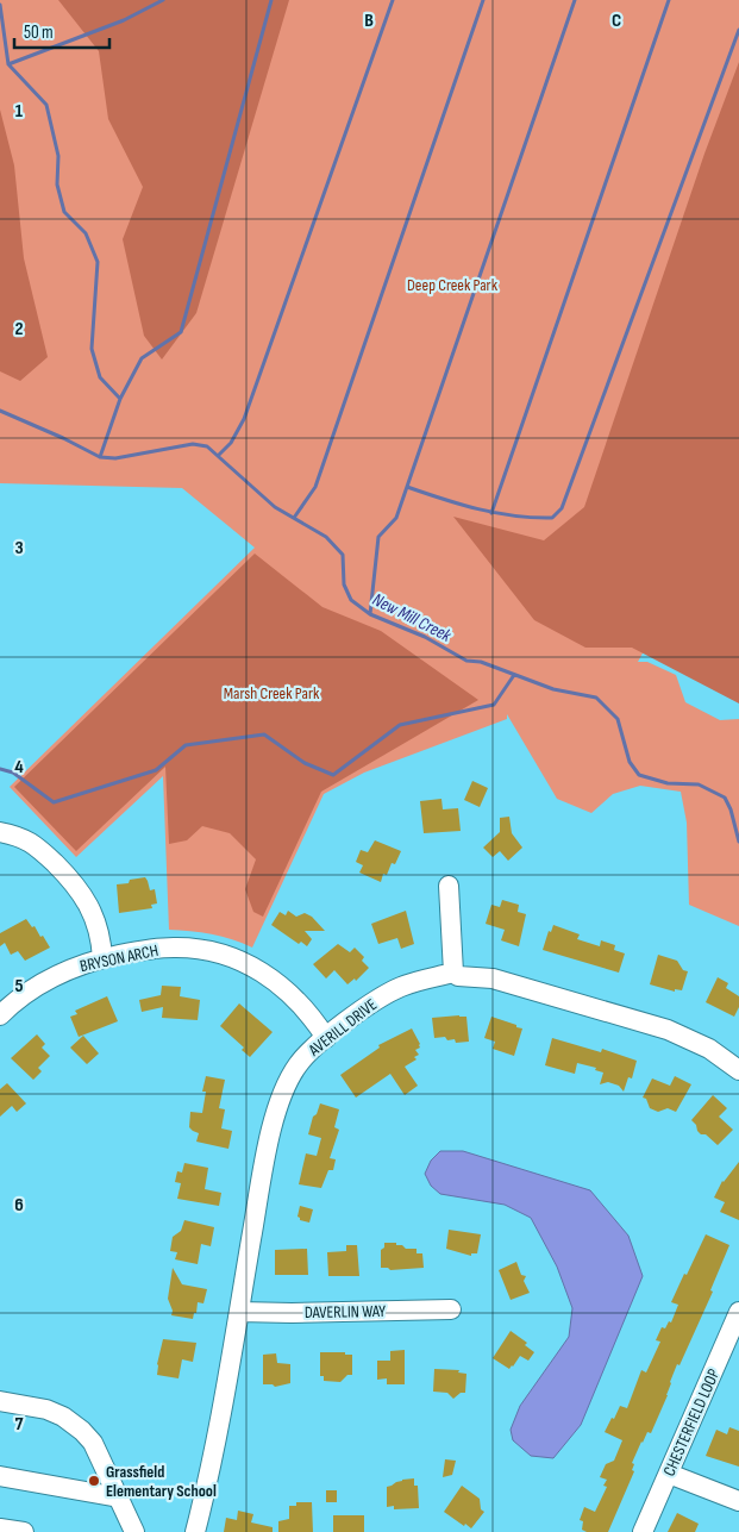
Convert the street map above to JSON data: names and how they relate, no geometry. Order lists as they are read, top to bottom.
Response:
{
  "streets": {
    "street": [
      "BRYSON ARCH",
      "AVERILL DRIVE",
      "DAVERLIN WAY",
      "CHESTERFIELD LOOP"
    ]
  },
  "crossings": [
    ["BRYSON ARCH", "AVERILL DRIVE"],
    ["AVERILL DRIVE", "DAVERLIN WAY"]
  ],
  "water": ["New Mill Creek"],
  "parks": ["Deep Creek Park", "Marsh Creek Park"],
  "places": ["Grassfield Elementary School"],
  "scale_bar": "50 m",
  "grid": {
    "columns": ["B", "C"],
    "rows": [
      "1",
      "2",
      "3",
      "4",
      "5",
      "6",
      "7"
    ]
  }
}
